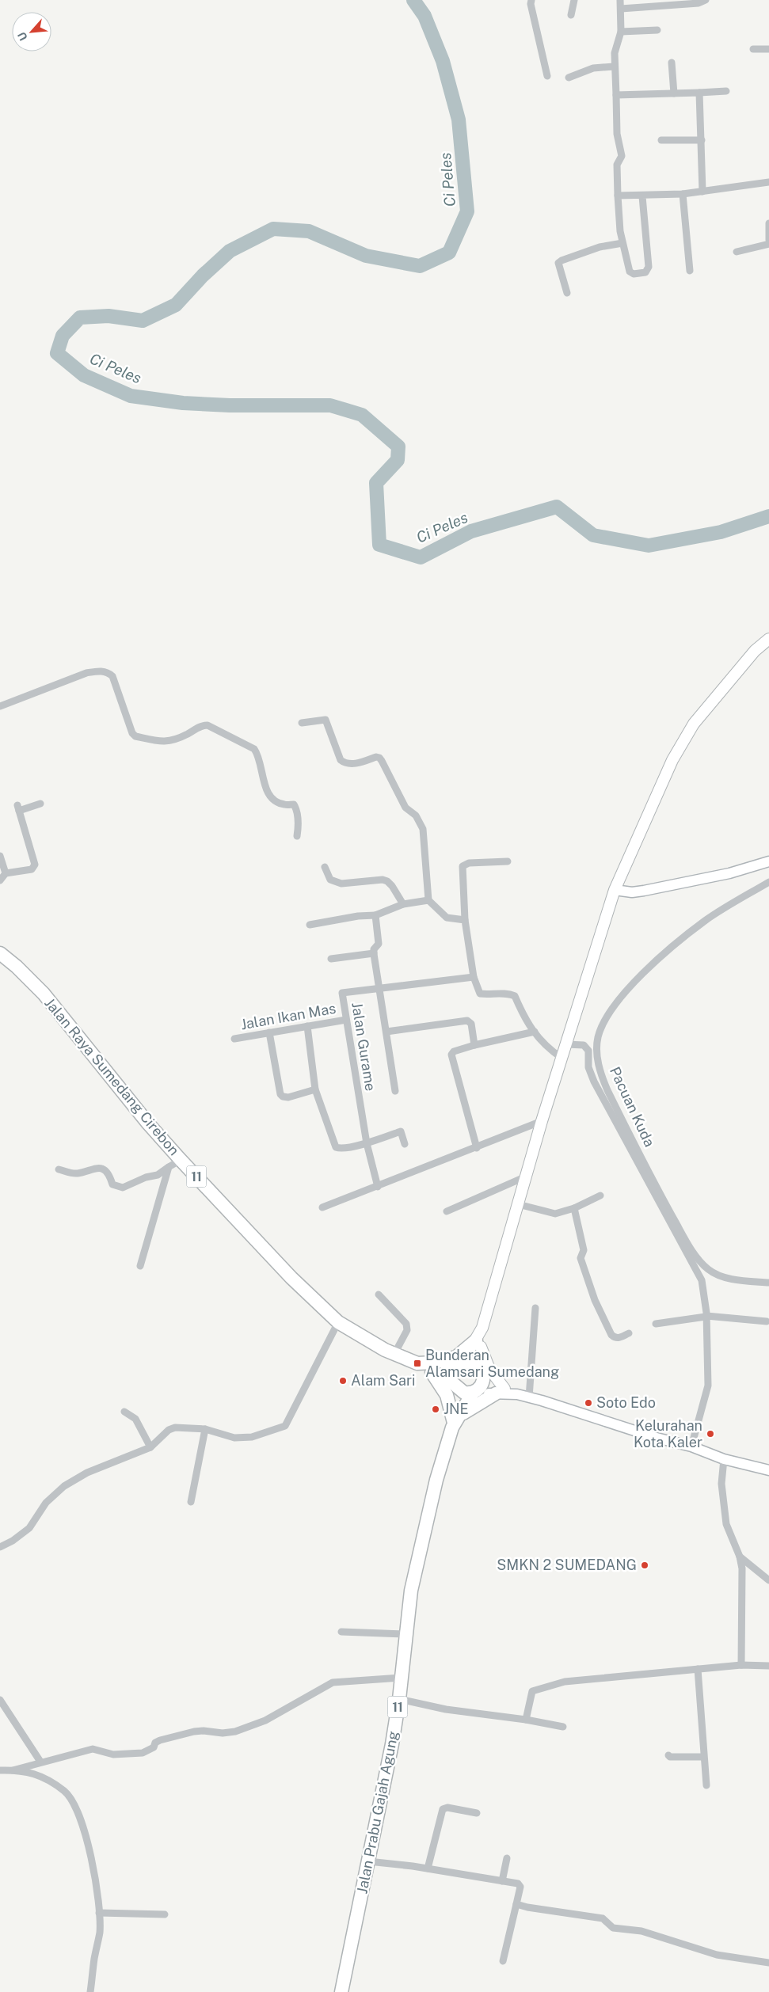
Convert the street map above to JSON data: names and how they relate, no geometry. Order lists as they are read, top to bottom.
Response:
{
  "streets": {
    "highway": ["Jalan Raya Sumedang Cirebon", "11", "Jalan Prabu Gajah Agung"],
    "street": ["Jalan Ikan Mas", "Jalan Gurame", "Pacuan Kuda"]
  },
  "crossings": [
    ["Jalan Ikan Mas", "Jalan Gurame"],
    ["Jalan Raya Sumedang Cirebon", "11"],
    ["11", "Jalan Prabu Gajah Agung"]
  ],
  "water": ["Ci Peles"],
  "places": {
    "transit": ["Bunderan Alamsari Sumedang"],
    "other": [
      "Alam Sari",
      "Soto Edo",
      "JNE",
      "Kelurahan Kota Kaler",
      "SMKN 2 SUMEDANG"
    ]
  },
  "north": "bottom left"
}
